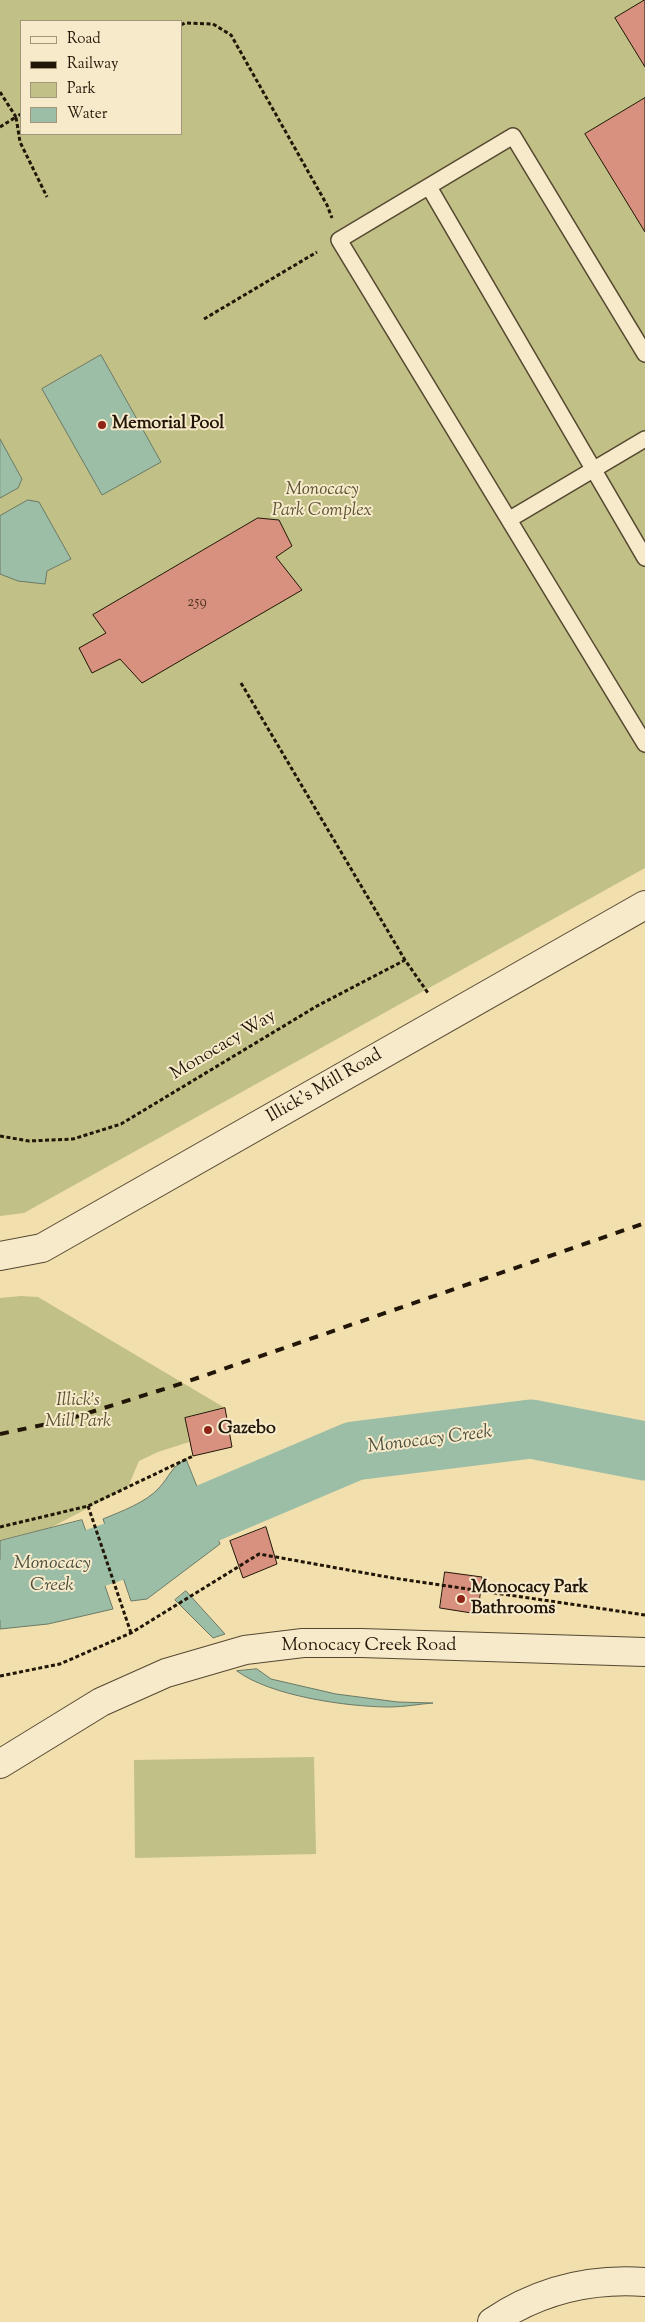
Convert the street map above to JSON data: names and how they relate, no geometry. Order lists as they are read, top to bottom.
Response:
{
  "streets": {
    "street": ["Illick's Mill Road", "Monocacy Creek Road"],
    "path": ["Monocacy Way"]
  },
  "water": ["Monocacy Creek"],
  "parks": ["Monocacy Park Complex", "Illick's Mill Park"],
  "places": ["Memorial Pool", "Gazebo", "Monocacy Park Bathrooms"],
  "house_numbers": ["259"],
  "legend": [
    "Road",
    "Railway",
    "Park",
    "Water"
  ]
}
